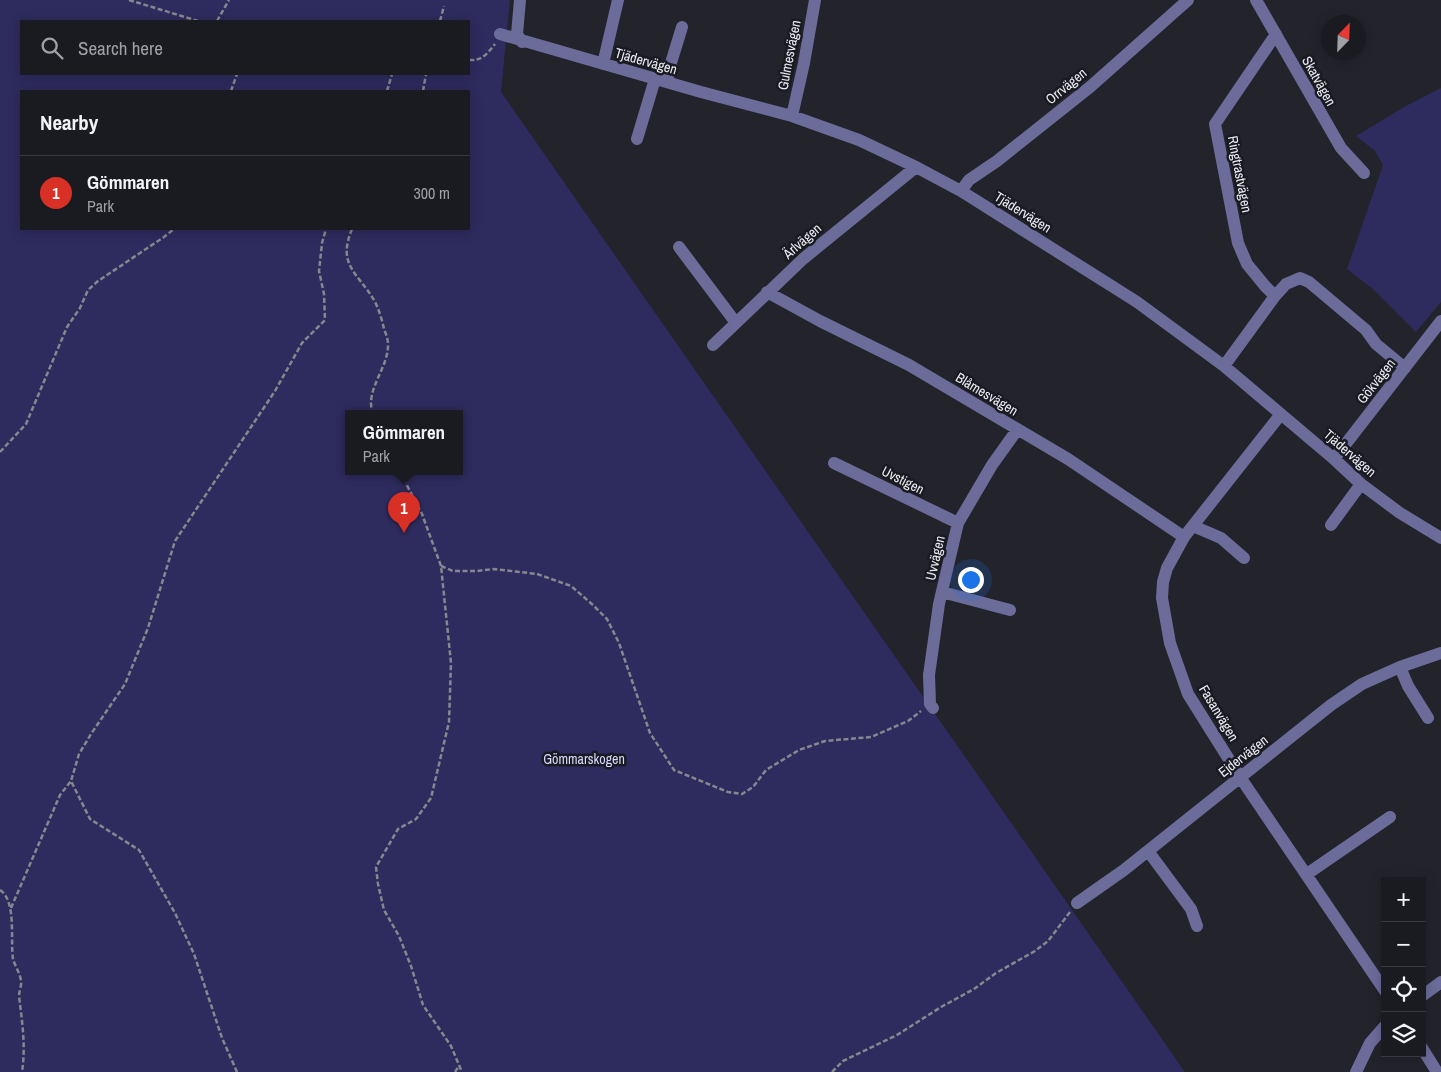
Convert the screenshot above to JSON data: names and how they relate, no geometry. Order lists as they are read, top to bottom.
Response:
{
  "streets": {
    "street": [
      "Gulmesvägen",
      "Tjädervägen",
      "Skatvägen",
      "Orrvägen",
      "Ringtrastvägen",
      "Ärlvägen",
      "Gökvägen",
      "Blåmesvägen",
      "Uvstigen",
      "Uvvägen",
      "Fasanvägen",
      "Ejdervägen"
    ]
  },
  "crossings": [
    ["Gulmesvägen", "Tjädervägen"],
    ["Tjädervägen", "Orrvägen"],
    ["Tjädervägen", "Ärlvägen"],
    ["Tjädervägen", "Gökvägen"],
    ["Tjädervägen", "Fasanvägen"],
    ["Skatvägen", "Ringtrastvägen"],
    ["Ärlvägen", "Blåmesvägen"],
    ["Blåmesvägen", "Uvvägen"],
    ["Blåmesvägen", "Fasanvägen"],
    ["Uvstigen", "Uvvägen"],
    ["Fasanvägen", "Ejdervägen"]
  ],
  "parks": ["Gömmarskogen"],
  "north": "top right",
  "page": {
    "search": "Search here",
    "heading": "Nearby",
    "list": [
      {
        "mark": "1",
        "name": "Gömmaren",
        "note": "Park",
        "value": "300 m"
      }
    ],
    "popup": ["Gömmaren", "Park"],
    "pins": "1",
    "map_buttons": ["+", "−"]
  }
}
